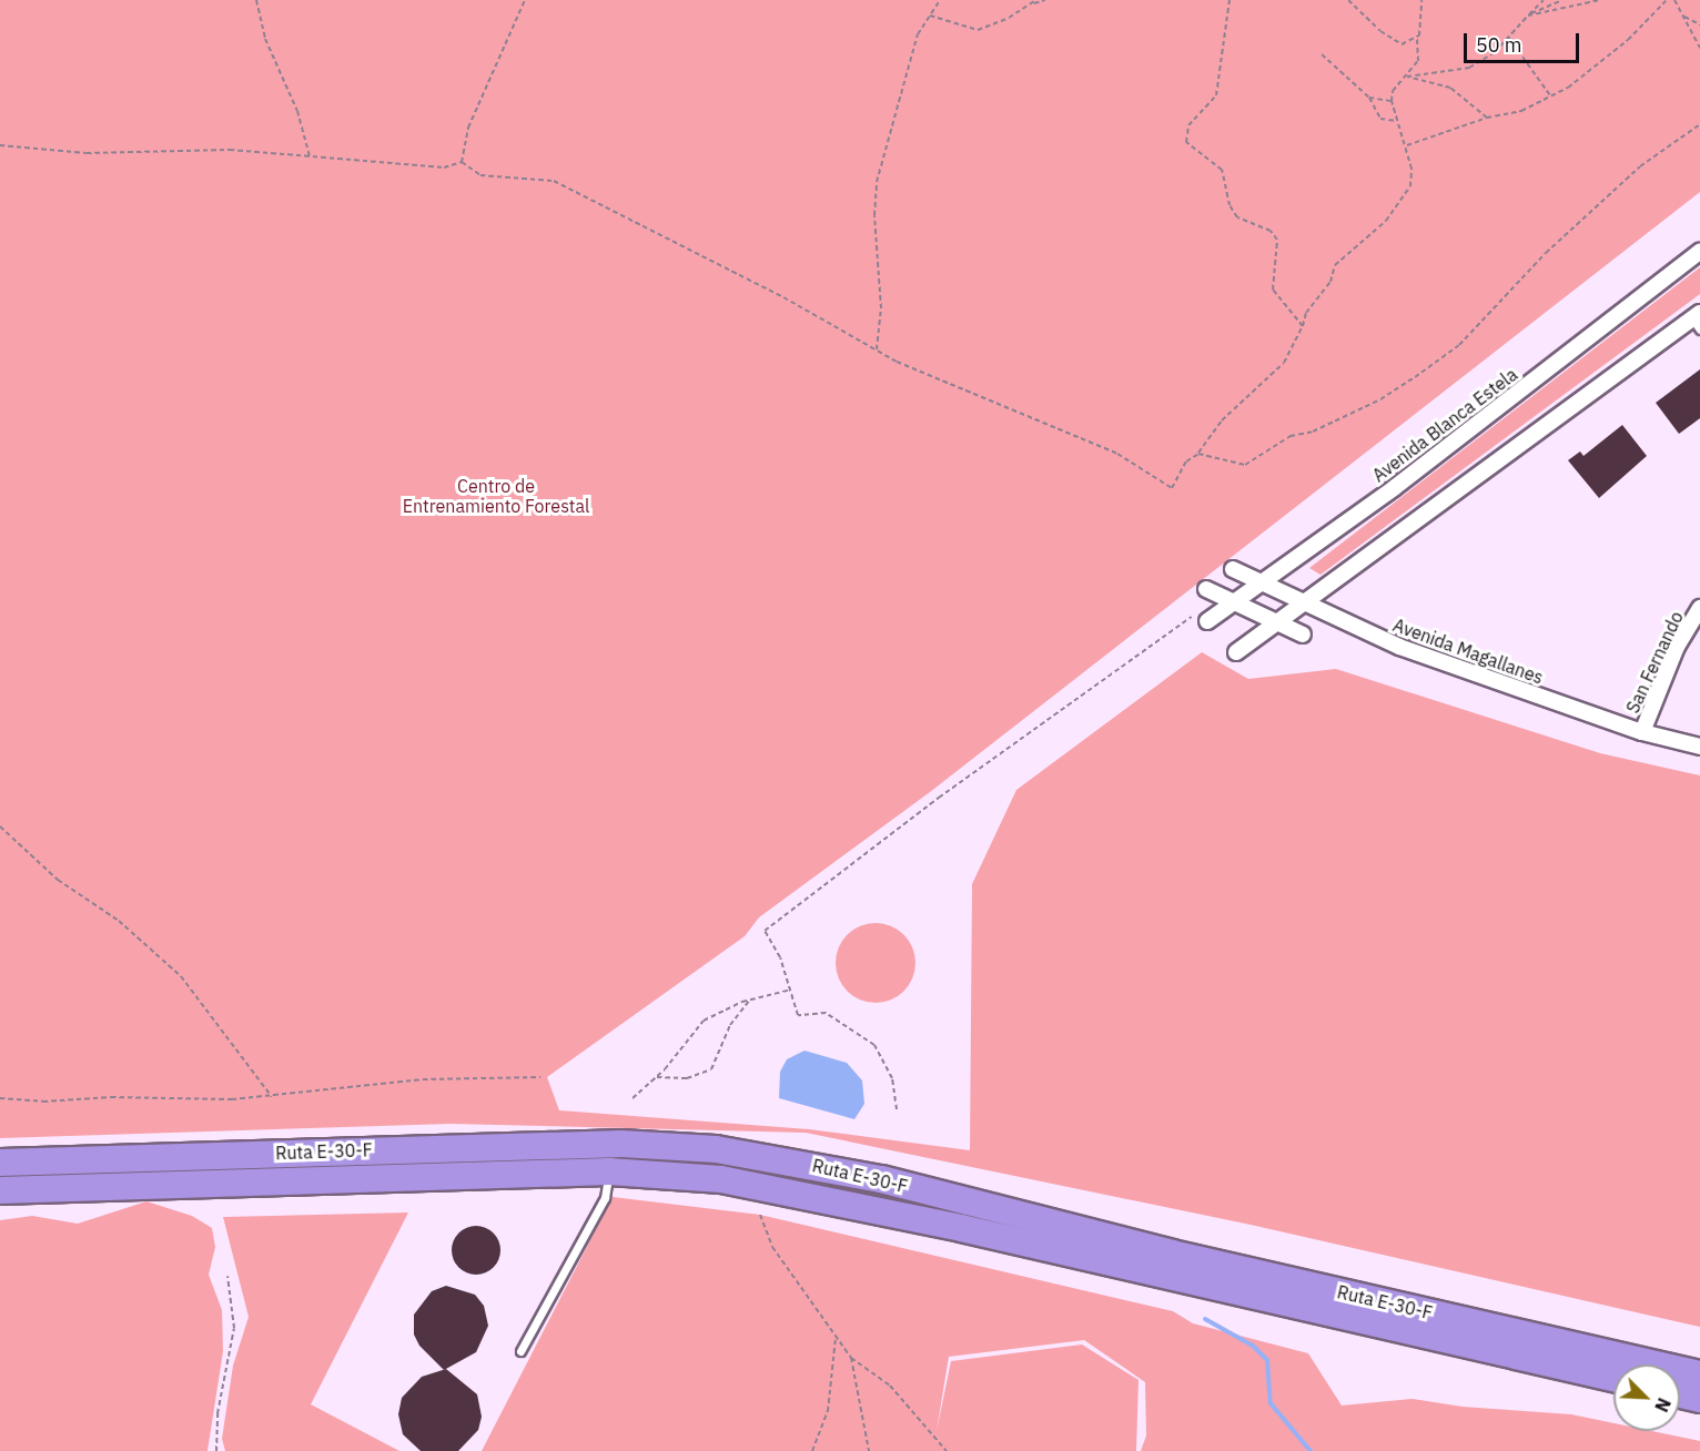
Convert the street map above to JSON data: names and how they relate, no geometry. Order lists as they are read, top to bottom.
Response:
{
  "streets": {
    "highway": ["Ruta E-30-F"],
    "street": ["Avenida Blanca Estela", "Avenida Magallanes", "San Fernando"]
  },
  "crossings": [
    ["Avenida Blanca Estela", "Avenida Magallanes"],
    ["Avenida Magallanes", "San Fernando"]
  ],
  "parks": ["Centro de Entrenamiento Forestal"],
  "scale_bar": "50 m",
  "north": "bottom right"
}
